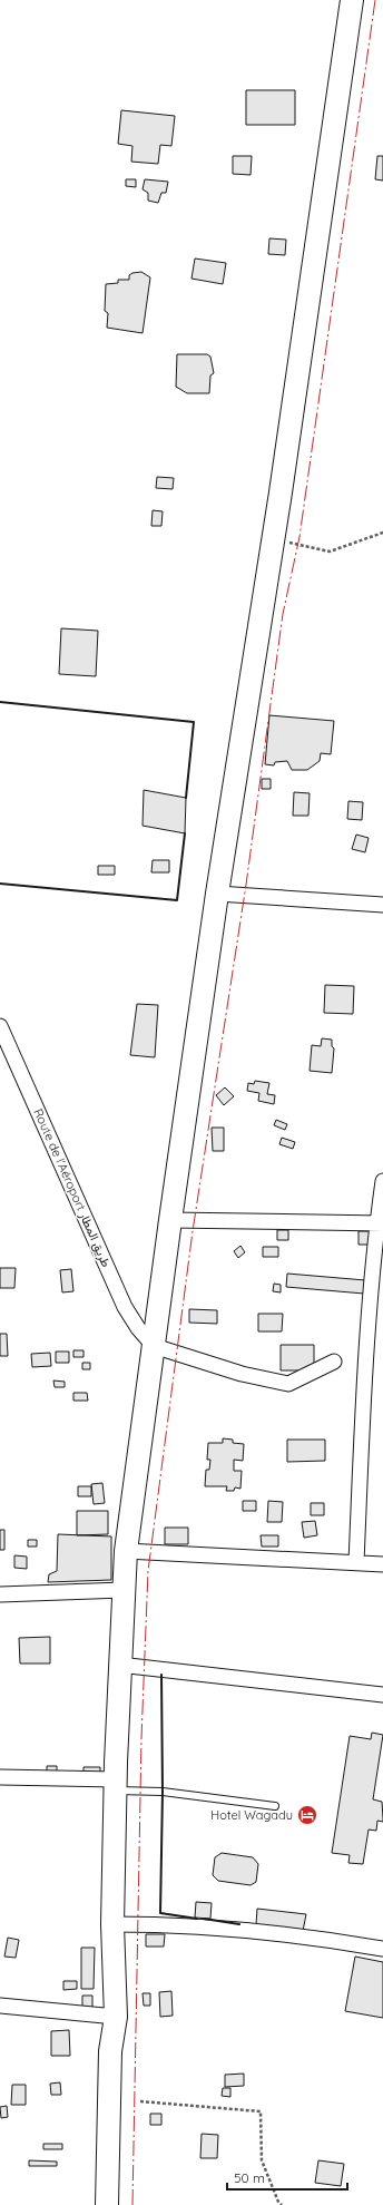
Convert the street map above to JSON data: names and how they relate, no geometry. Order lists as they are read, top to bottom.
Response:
{
  "streets": {
    "street": ["Route de l'Aéroport طريق المطار"]
  },
  "places": {
    "hotel": ["Hotel Wagadu"]
  },
  "scale_bar": "50 m"
}
